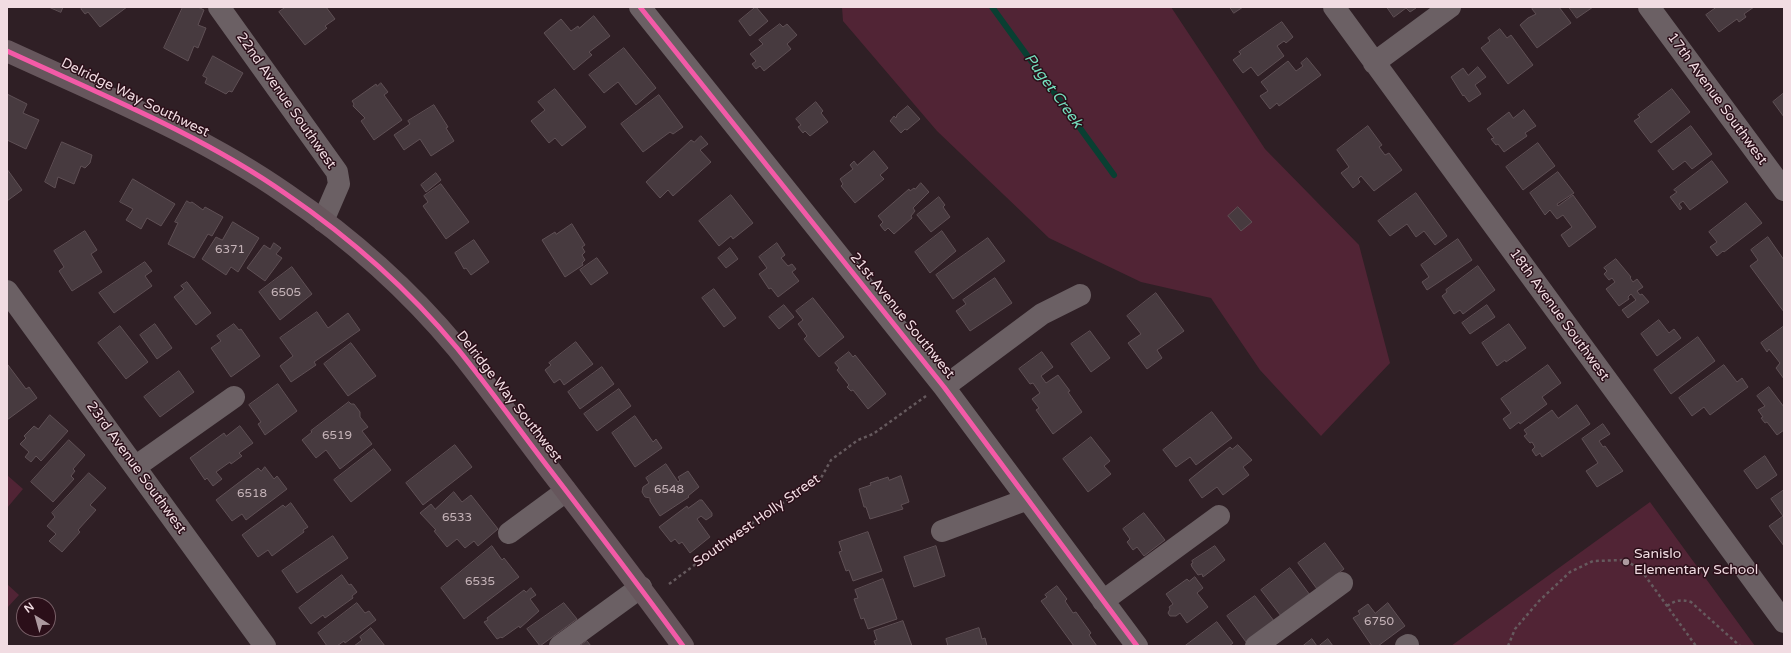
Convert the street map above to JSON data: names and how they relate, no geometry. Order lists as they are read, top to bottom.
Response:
{
  "streets": {
    "main road": ["Delridge Way Southwest"],
    "street": [
      "17th Avenue Southwest",
      "22nd Avenue Southwest",
      "18th Avenue Southwest",
      "21st Avenue Southwest",
      "23rd Avenue Southwest"
    ],
    "path": ["Southwest Holly Street"]
  },
  "crossings": [
    ["Delridge Way Southwest", "22nd Avenue Southwest"],
    ["21st Avenue Southwest", "Southwest Holly Street"]
  ],
  "water": ["Puget Creek"],
  "places": ["Sanislo Elementary School"],
  "house_numbers": [
    "6371",
    "6505",
    "6519",
    "6548",
    "6518",
    "6533",
    "6535",
    "6750"
  ],
  "north": "top left"
}
